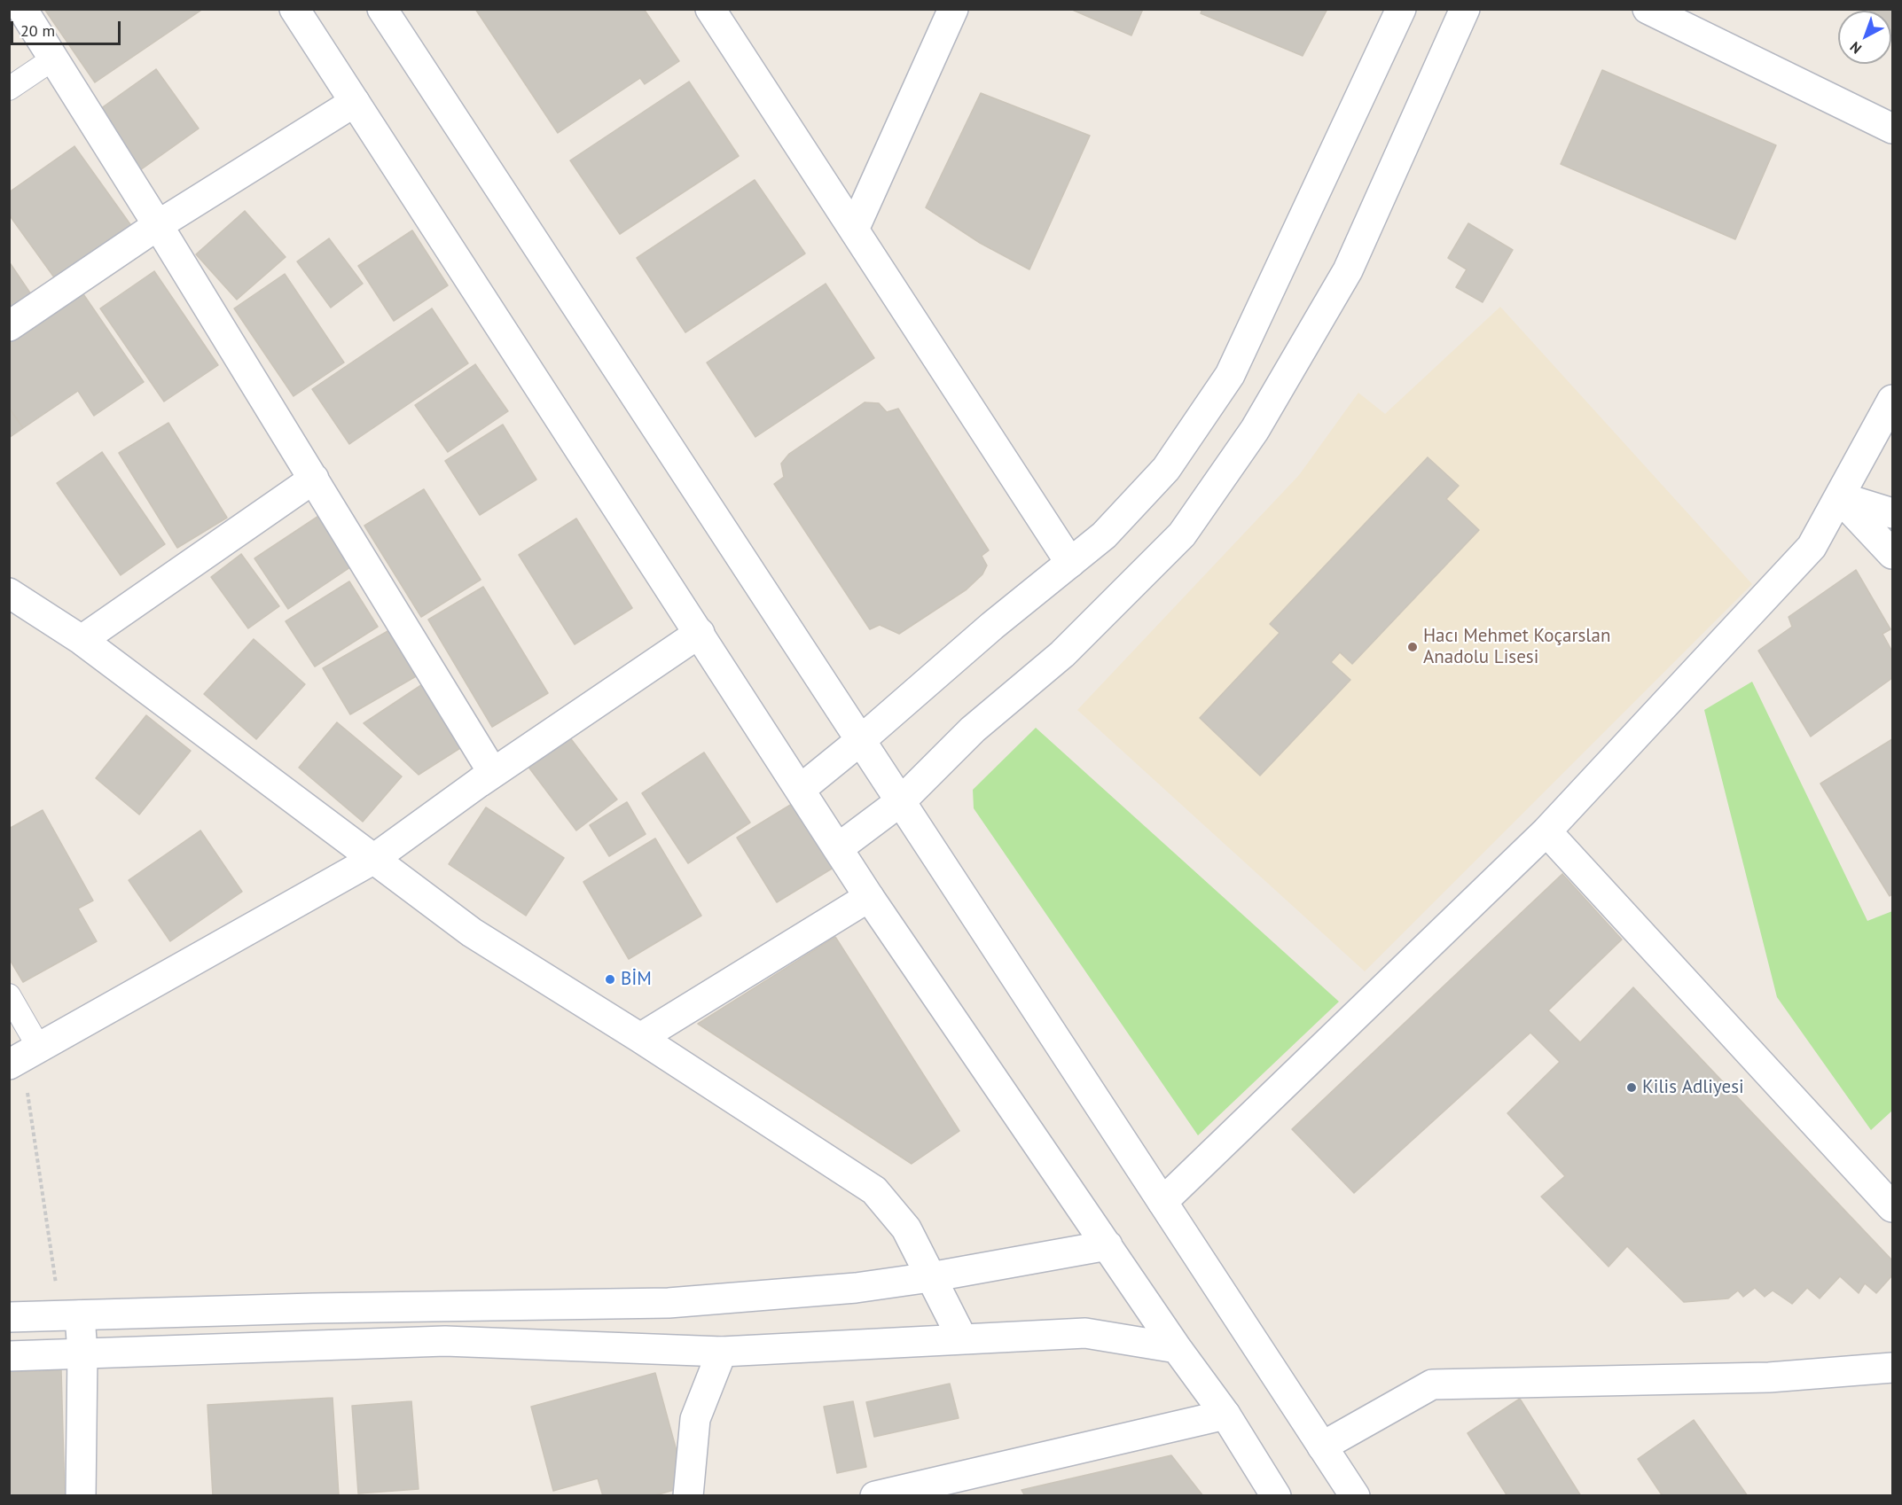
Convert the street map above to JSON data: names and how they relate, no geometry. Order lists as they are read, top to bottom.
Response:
{
  "places": ["Hacı Mehmet Koçarslan Anadolu Lisesi", "BİM", "Kilis Adliyesi"],
  "scale_bar": "20 m",
  "north": "bottom left"
}
